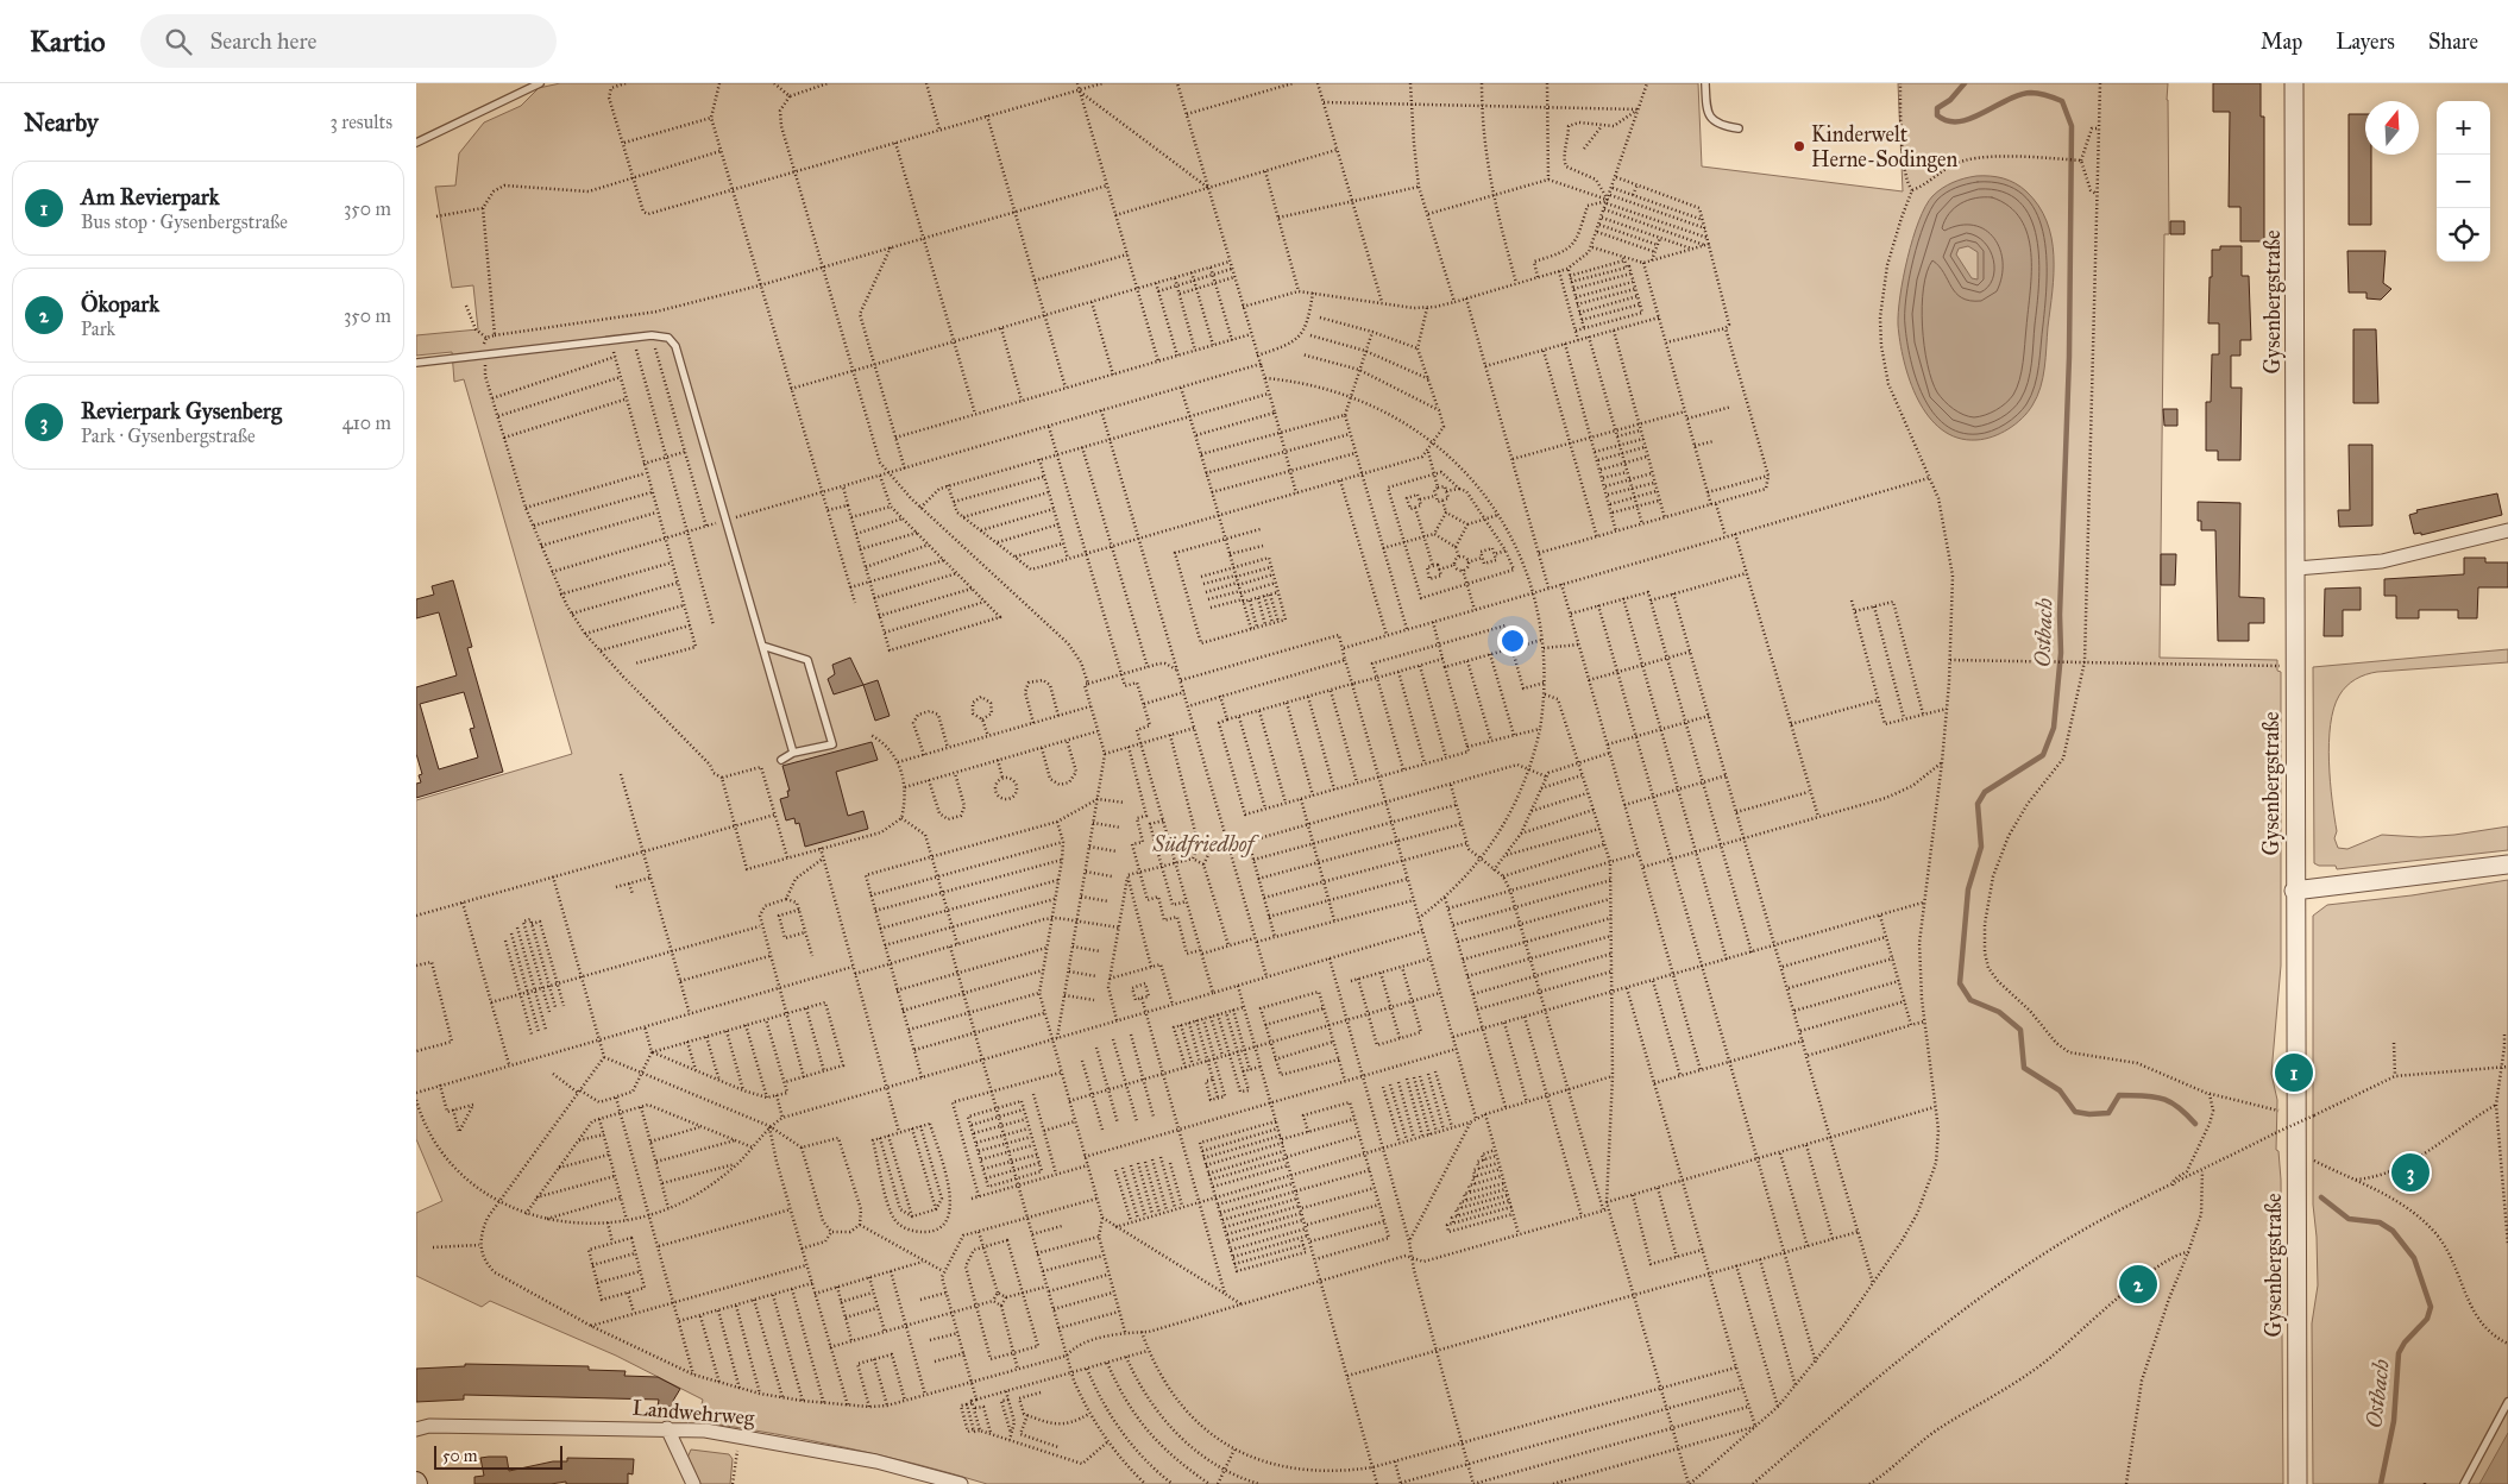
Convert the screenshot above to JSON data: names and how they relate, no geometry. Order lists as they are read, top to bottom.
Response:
{
  "streets": {
    "street": ["Gysenbergstraße", "Landwehrweg"]
  },
  "water": ["Ostbach"],
  "parks": ["Südfriedhof"],
  "places": ["Kinderwelt Herne-Sodingen"],
  "scale_bar": "50 m",
  "north": "top",
  "page": {
    "header": "Kartio",
    "search": "Search here",
    "nav": ["Map", "Layers", "Share"],
    "heading": ["Nearby", "3 results"],
    "map_buttons": ["+", "−"],
    "list": [
      {
        "mark": "1",
        "name": "Am Revierpark",
        "note": "Bus stop · Gysenbergstraße",
        "value": "350 m"
      },
      {
        "mark": "2",
        "name": "Ökopark",
        "note": "Park",
        "value": "350 m"
      },
      {
        "mark": "3",
        "name": "Revierpark Gysenberg",
        "note": "Park · Gysenbergstraße",
        "value": "410 m"
      }
    ],
    "pins": ["1", "3", "2"],
    "scale": "50 m"
  }
}
